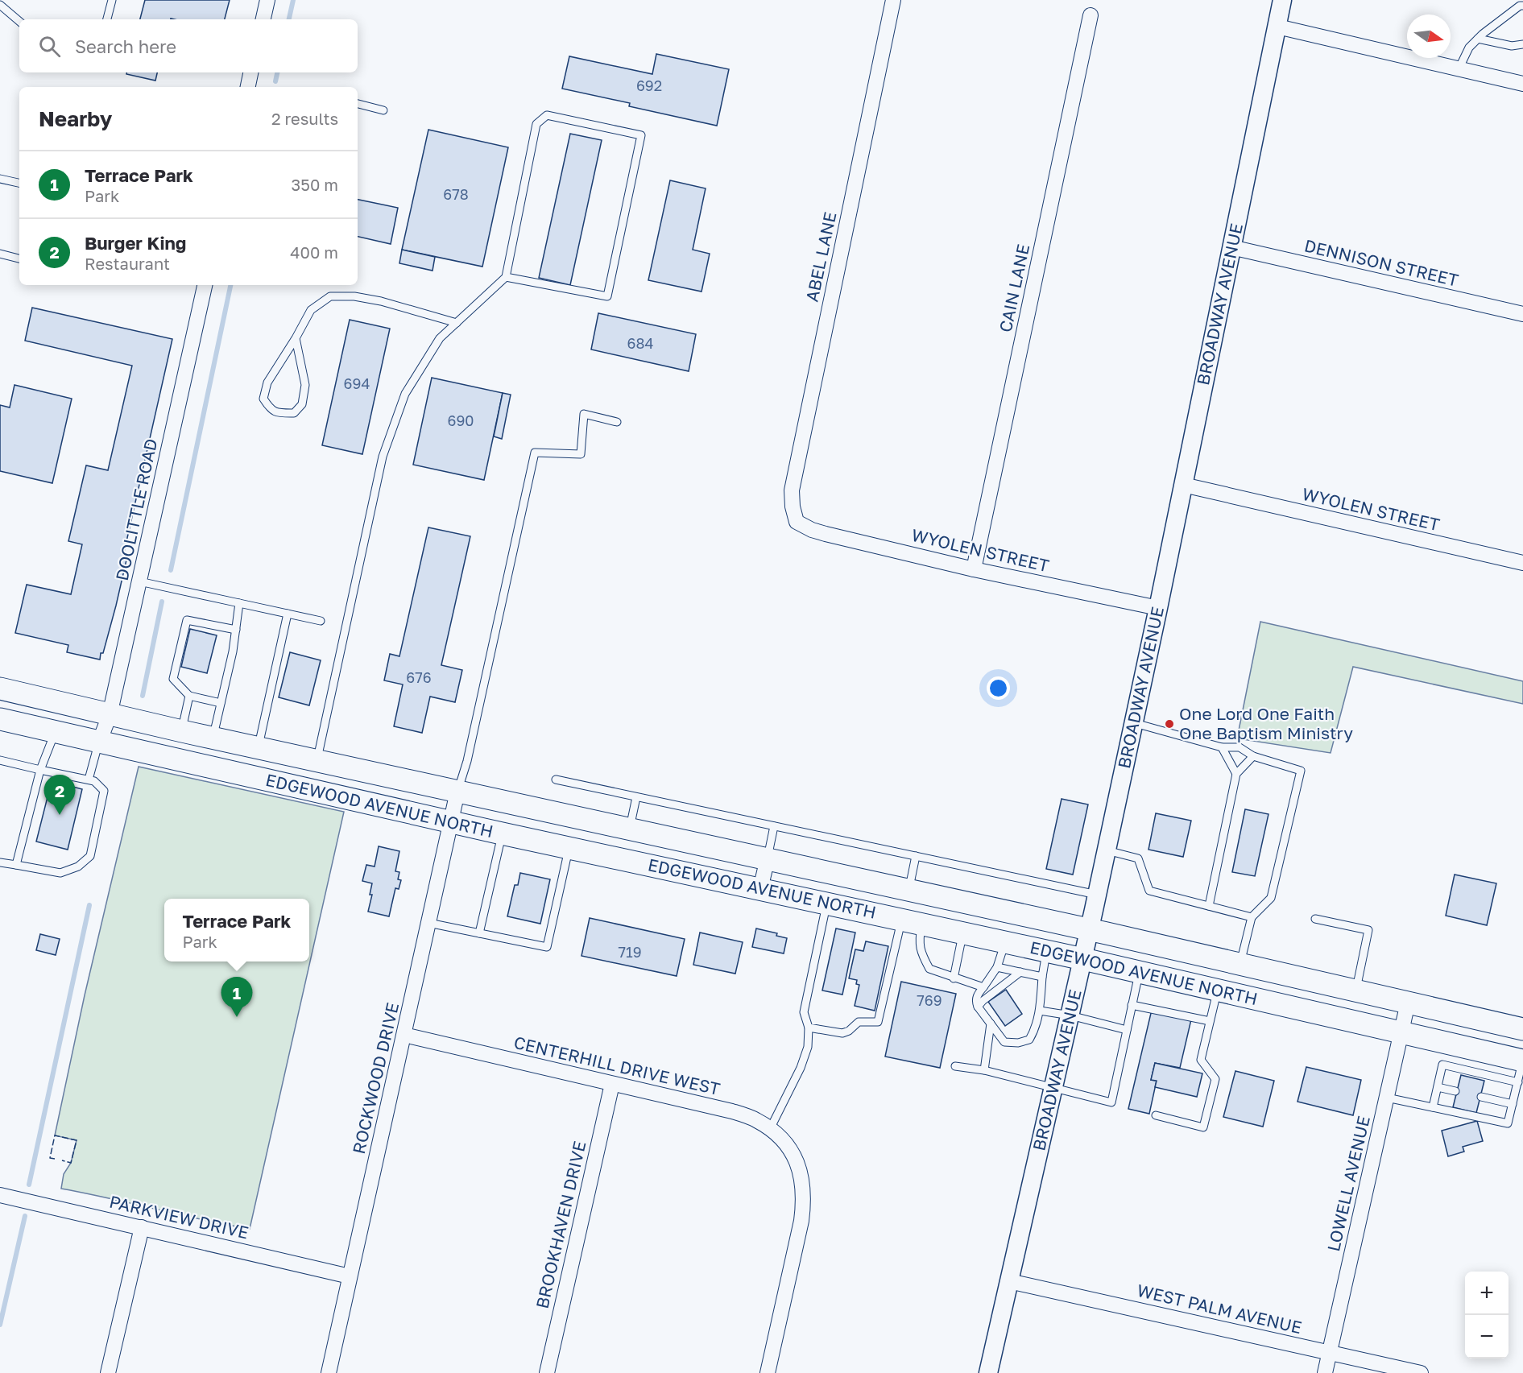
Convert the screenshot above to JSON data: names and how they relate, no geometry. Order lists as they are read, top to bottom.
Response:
{
  "streets": {
    "main road": ["EDGEWOOD AVENUE NORTH"],
    "street": [
      "ABEL LANE",
      "DENNISON STREET",
      "CAIN LANE",
      "BROADWAY AVENUE",
      "DOOLITTLE ROAD",
      "WYOLEN STREET",
      "CENTERHILL DRIVE WEST",
      "ROCKWOOD DRIVE",
      "LOWELL AVENUE",
      "PARKVIEW DRIVE",
      "BROOKHAVEN DRIVE",
      "WEST PALM AVENUE"
    ]
  },
  "crossings": [
    ["ABEL LANE", "WYOLEN STREET"],
    ["DENNISON STREET", "BROADWAY AVENUE"],
    ["CAIN LANE", "WYOLEN STREET"],
    ["BROADWAY AVENUE", "WYOLEN STREET"],
    ["BROADWAY AVENUE", "EDGEWOOD AVENUE NORTH"],
    ["BROADWAY AVENUE", "WEST PALM AVENUE"],
    ["DOOLITTLE ROAD", "EDGEWOOD AVENUE NORTH"],
    ["EDGEWOOD AVENUE NORTH", "ROCKWOOD DRIVE"],
    ["EDGEWOOD AVENUE NORTH", "LOWELL AVENUE"],
    ["CENTERHILL DRIVE WEST", "ROCKWOOD DRIVE"],
    ["CENTERHILL DRIVE WEST", "BROOKHAVEN DRIVE"],
    ["ROCKWOOD DRIVE", "PARKVIEW DRIVE"],
    ["LOWELL AVENUE", "WEST PALM AVENUE"]
  ],
  "places": ["One Lord One Faith One Baptism Ministry"],
  "house_numbers": [
    "692",
    "678",
    "684",
    "694",
    "690",
    "676",
    "719",
    "769"
  ],
  "north": "right",
  "page": {
    "search": "Search here",
    "heading": ["Nearby", "2 results"],
    "list": [
      {
        "mark": "1",
        "name": "Terrace Park",
        "note": "Park",
        "value": "350 m"
      },
      {
        "mark": "2",
        "name": "Burger King",
        "note": "Restaurant",
        "value": "400 m"
      }
    ],
    "pins": ["2", "1"],
    "popup": ["Terrace Park", "Park"],
    "map_buttons": ["+", "−"]
  }
}
